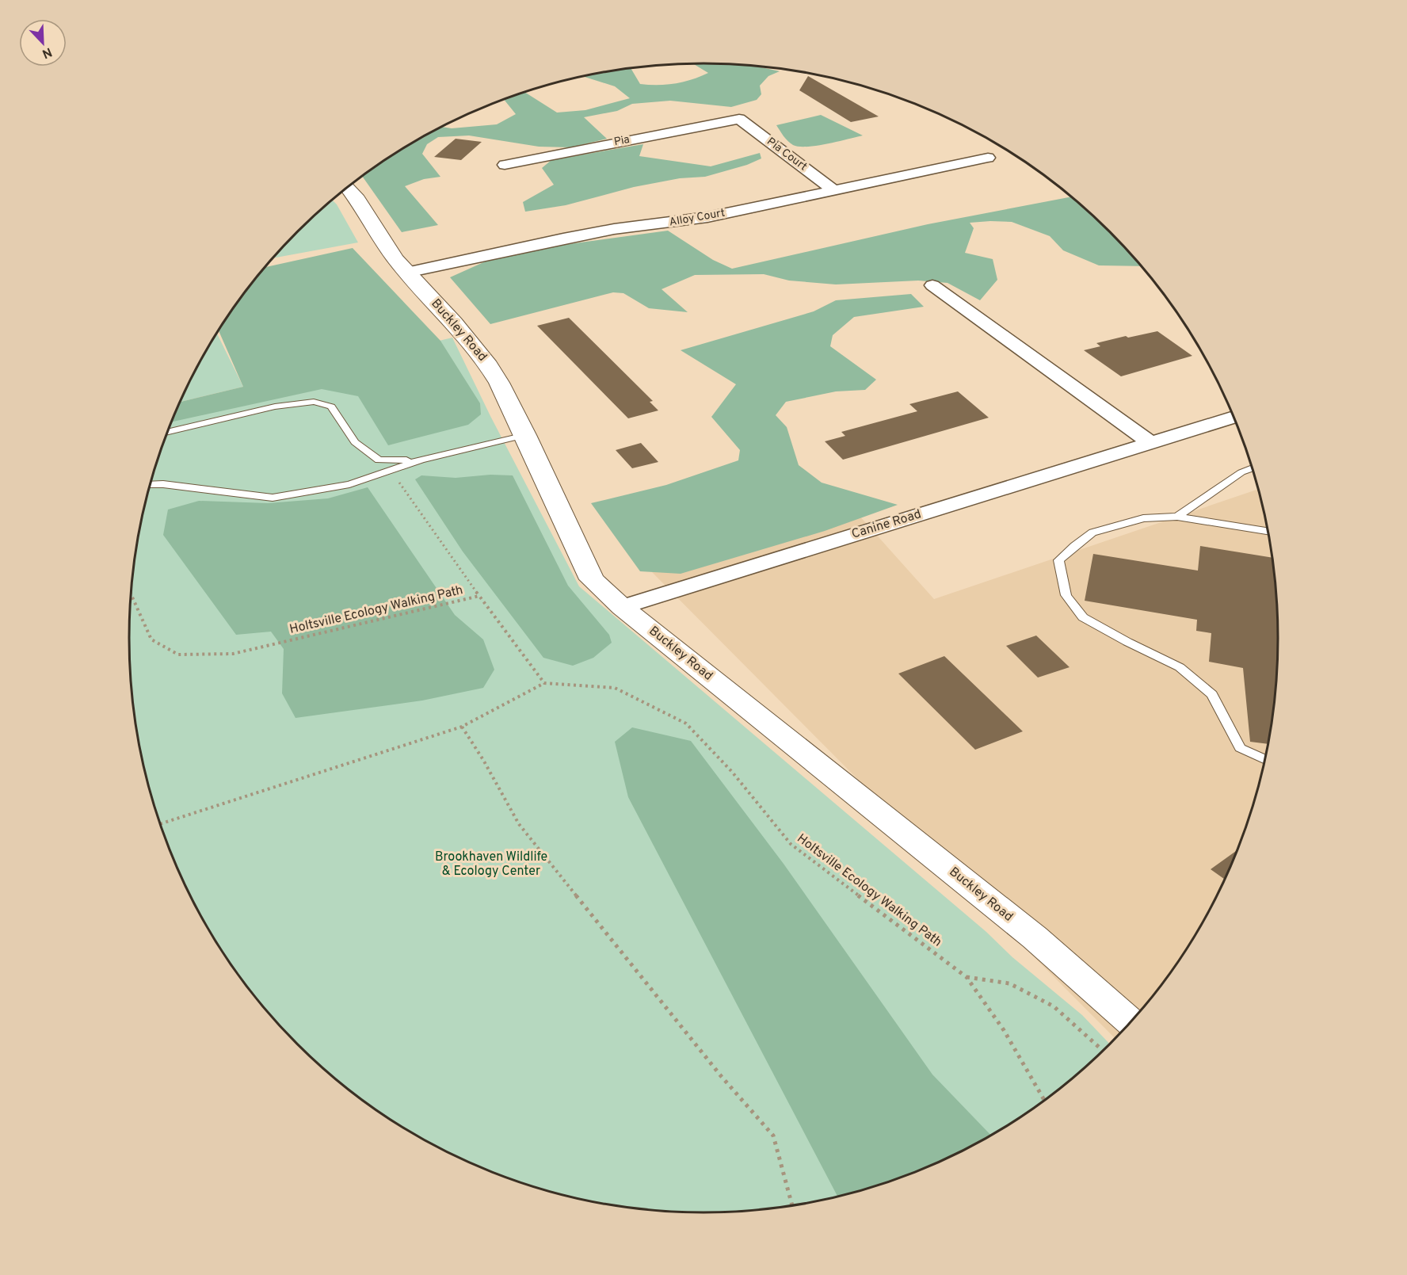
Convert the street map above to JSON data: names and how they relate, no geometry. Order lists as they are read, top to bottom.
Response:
{
  "streets": {
    "street": [
      "Pia",
      "Pia Court",
      "Alloy Court",
      "Buckley Road",
      "Canine Road"
    ],
    "path": ["Holtsville Ecology Walking Path"]
  },
  "crossings": [
    ["Pia", "Pia Court"],
    ["Pia Court", "Alloy Court"],
    ["Alloy Court", "Buckley Road"],
    ["Buckley Road", "Canine Road"]
  ],
  "parks": ["Brookhaven Wildlife & Ecology Center"],
  "north": "bottom right"
}
